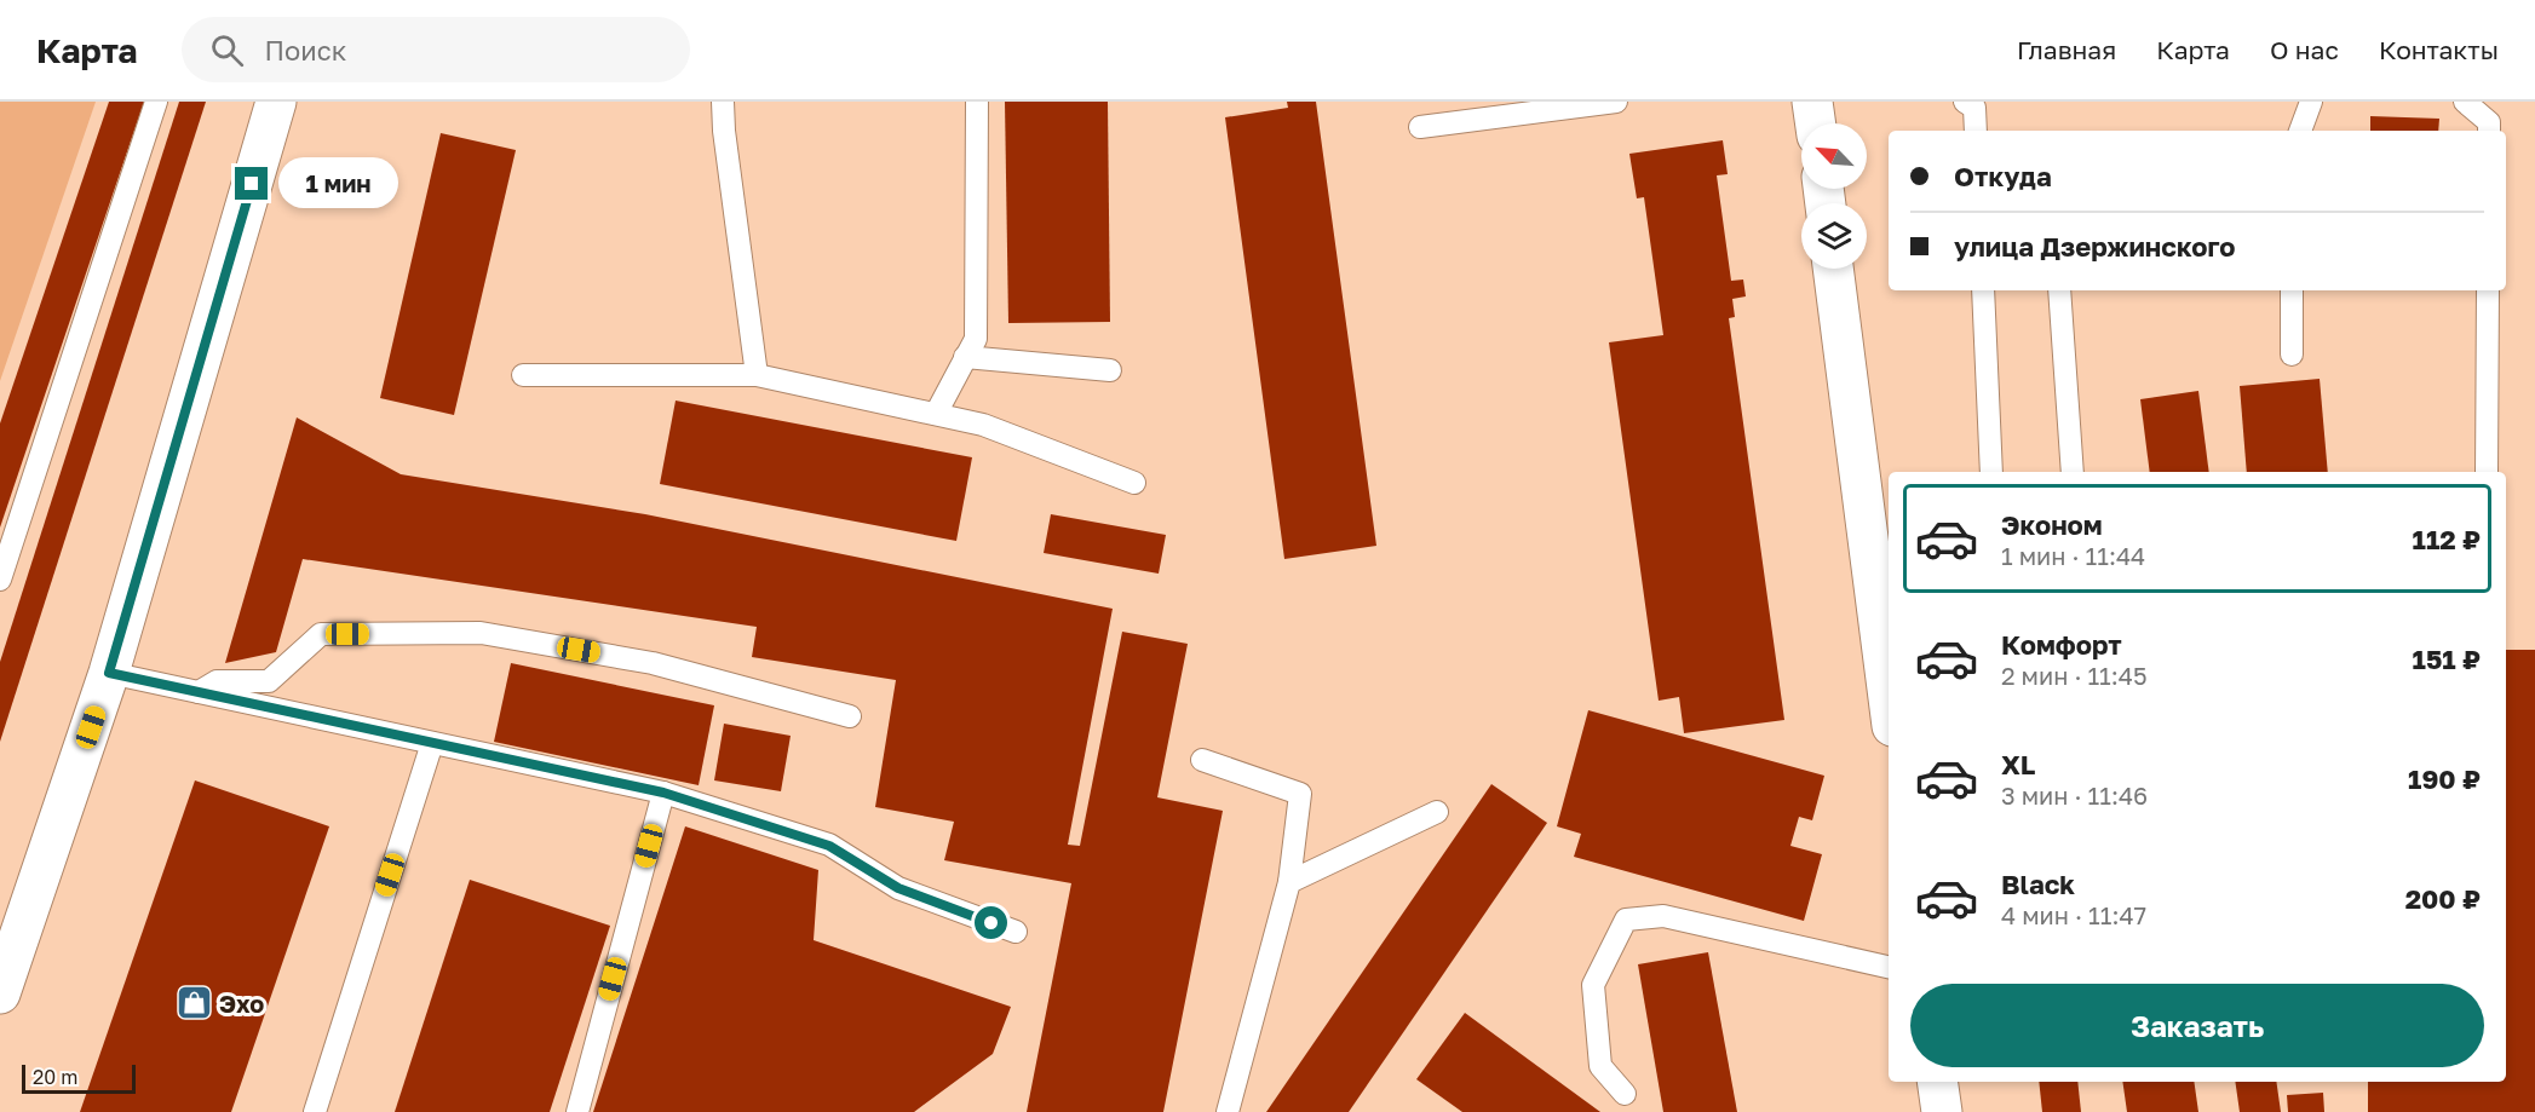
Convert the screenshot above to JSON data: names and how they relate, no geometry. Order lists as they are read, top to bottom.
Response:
{
  "places": {
    "shop": ["Эхо"]
  },
  "scale_bar": "20 m",
  "north": "top left",
  "page": {
    "header": "Карта",
    "search": "Поиск",
    "nav": [
      "Главная",
      "Карта",
      "О нас",
      "Контакты"
    ],
    "banner": ["Откуда", "улица Дзержинского"],
    "bubble": "1 мин",
    "list": [
      {
        "name": "Эконом",
        "note": "1 мин · 11:44",
        "value": "112 ₽"
      },
      {
        "name": "Комфорт",
        "note": "2 мин · 11:45",
        "value": "151 ₽"
      },
      {
        "name": "XL",
        "note": "3 мин · 11:46",
        "value": "190 ₽"
      },
      {
        "name": "Black",
        "note": "4 мин · 11:47",
        "value": "200 ₽"
      }
    ],
    "buttons": "Заказать",
    "scale": "20 m"
  }
}
